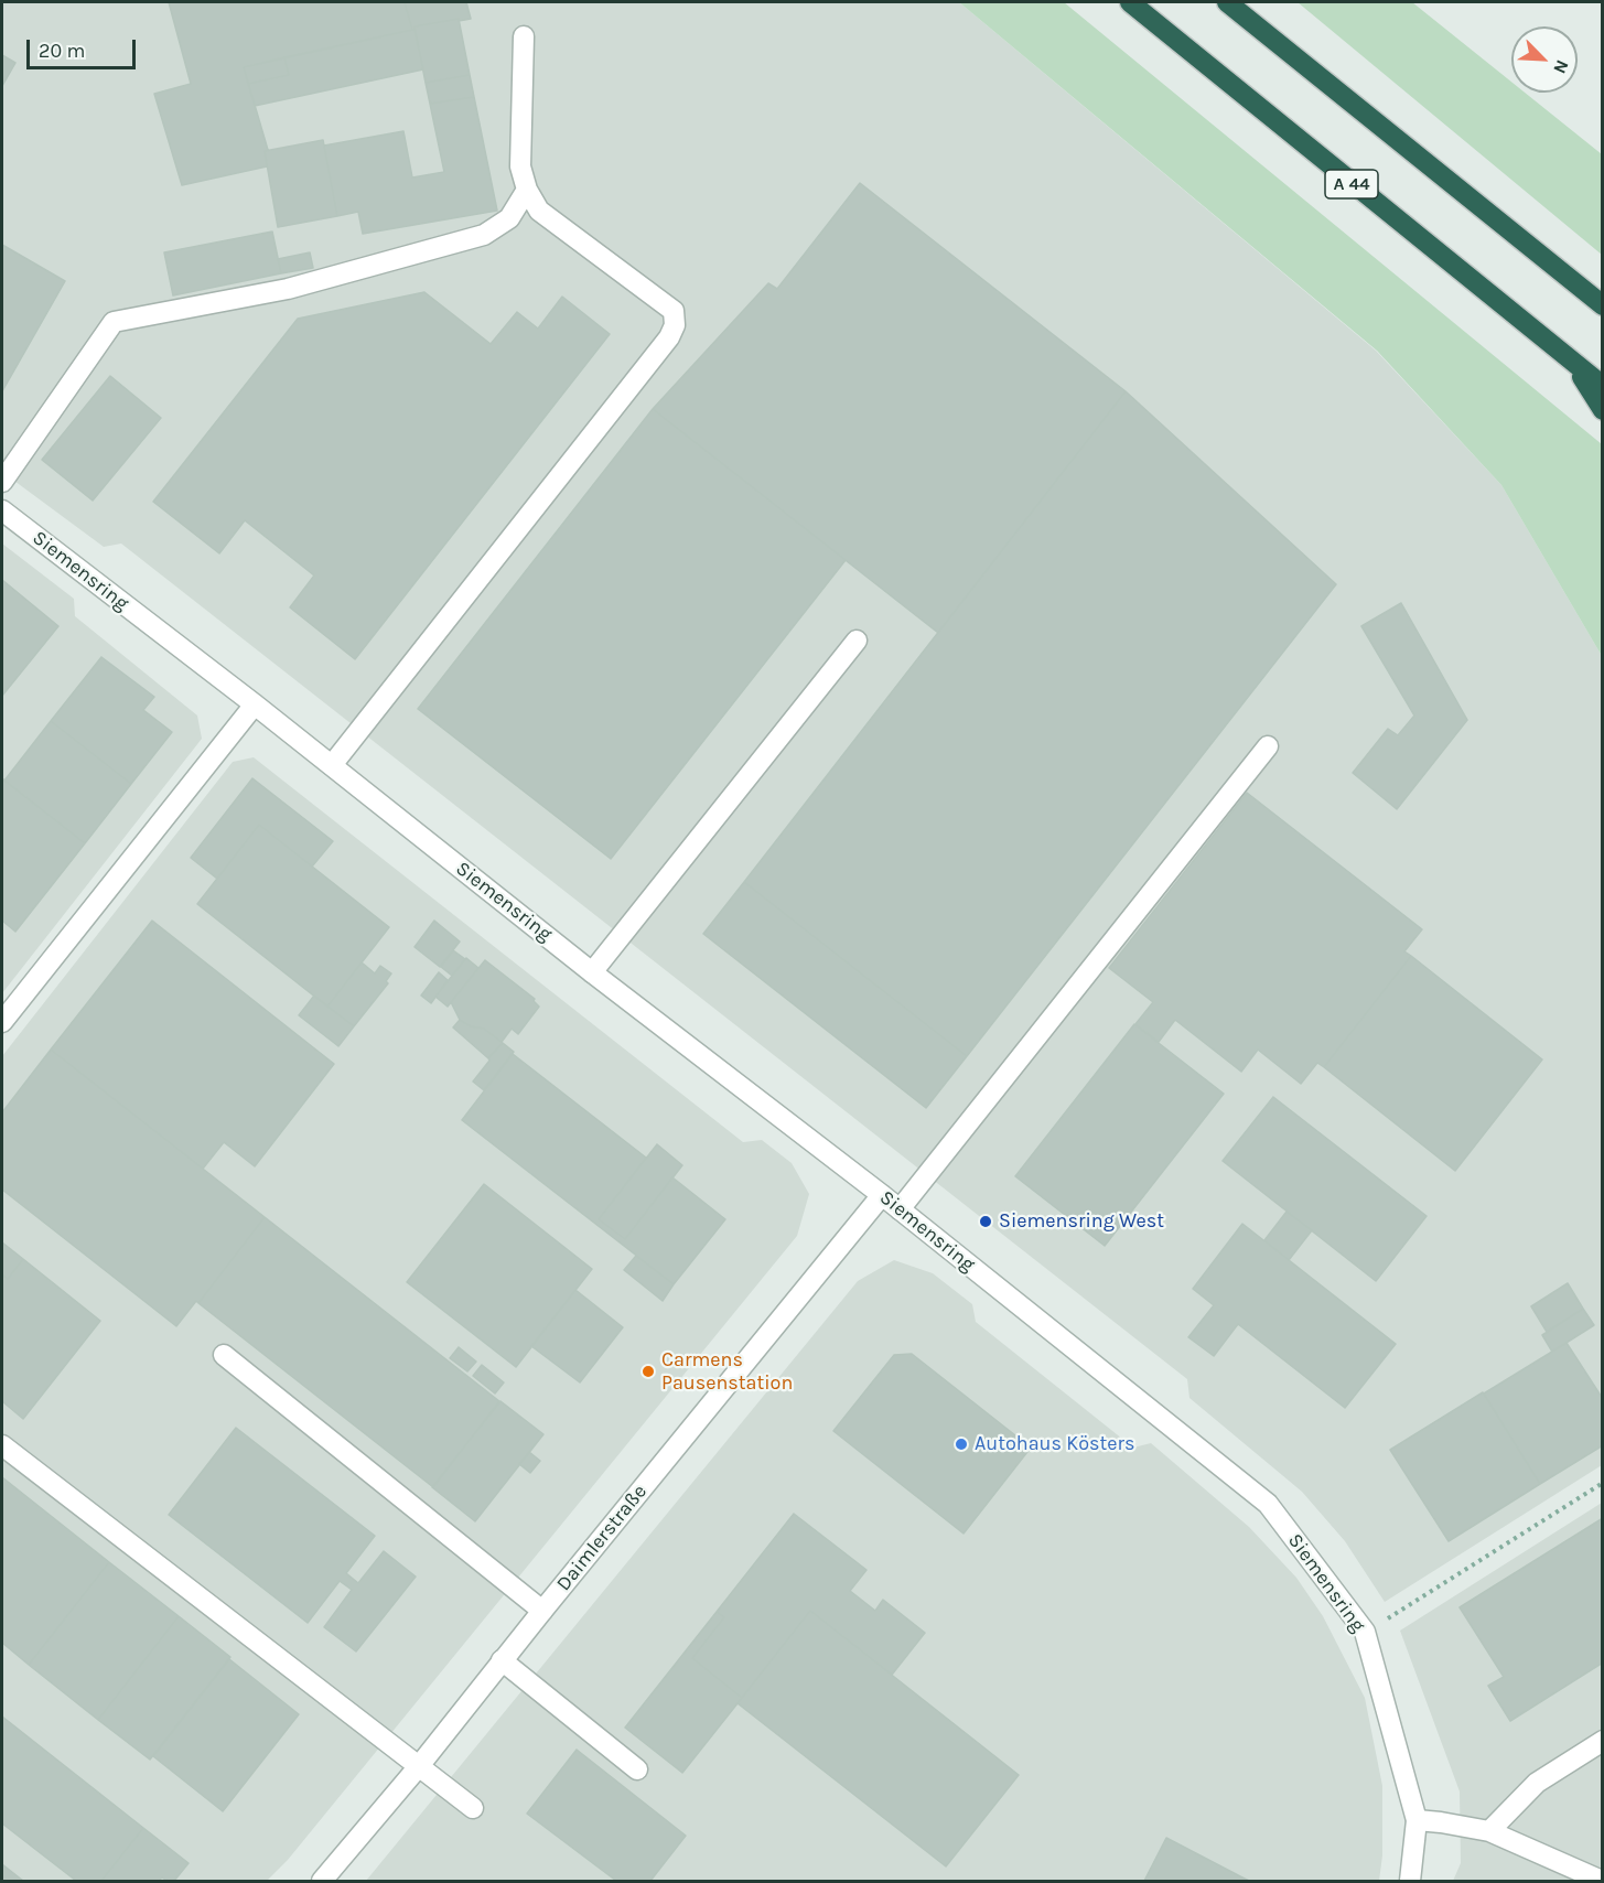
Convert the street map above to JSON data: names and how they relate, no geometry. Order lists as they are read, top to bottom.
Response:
{
  "streets": {
    "highway": ["A 44"],
    "street": ["Siemensring", "Daimlerstraße"]
  },
  "crossings": [
    ["Siemensring", "Daimlerstraße"]
  ],
  "places": ["Siemensring West", "Carmens Pausenstation", "Autohaus Kösters"],
  "scale_bar": "20 m",
  "north": "bottom right"
}
